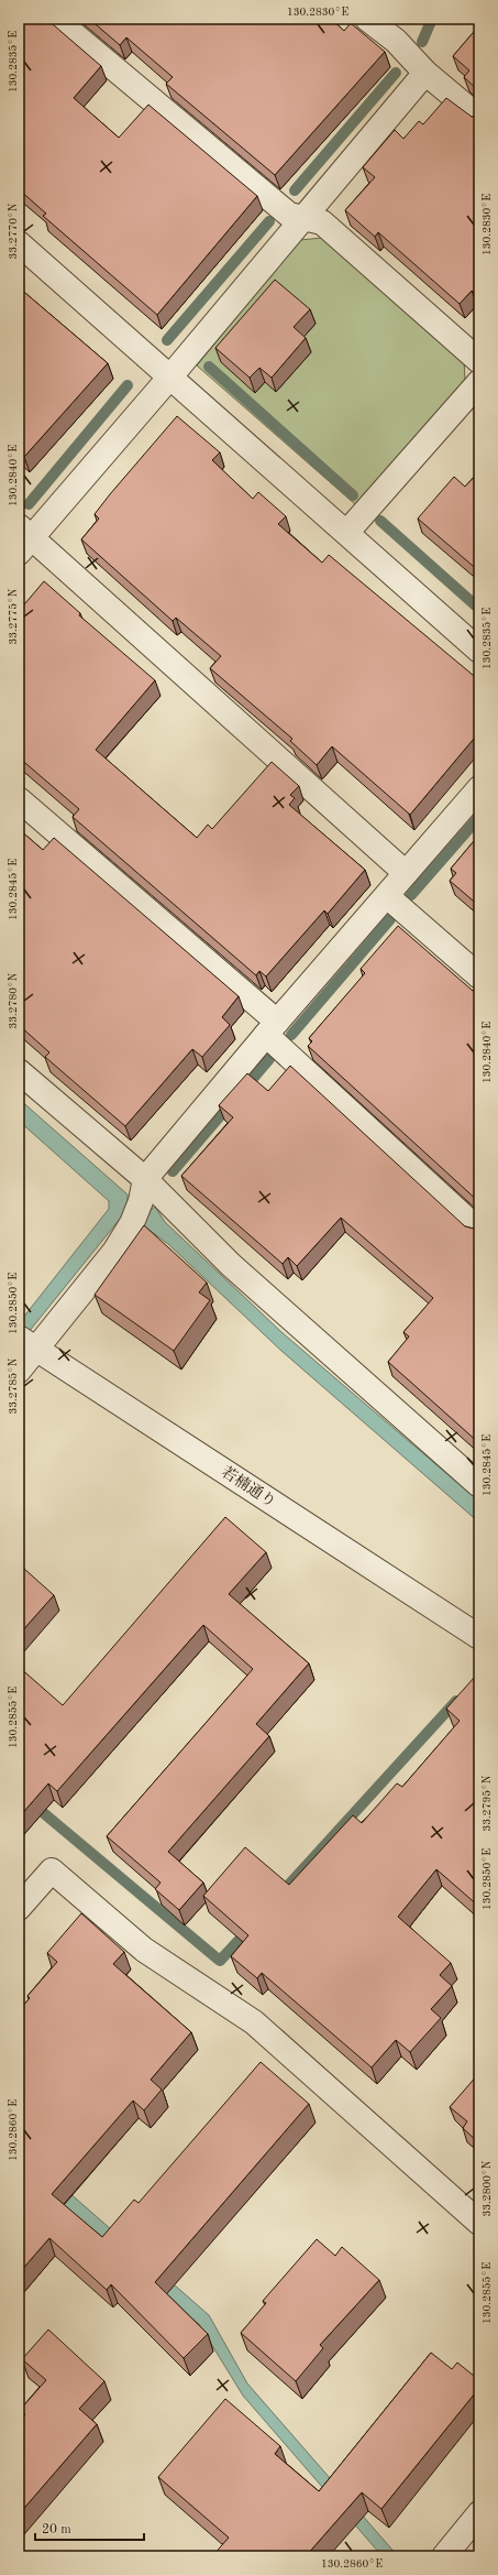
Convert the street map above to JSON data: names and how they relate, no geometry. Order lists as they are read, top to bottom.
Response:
{
  "streets": {
    "street": ["若楠通り"]
  },
  "scale_bar": "20 m",
  "coordinates": [
    "130.2830°E",
    "130.2835°E",
    "33.2770°N",
    "130.2840°E",
    "33.2775°N",
    "130.2845°E",
    "33.2780°N",
    "130.2850°E",
    "33.2785°N",
    "130.2855°E",
    "33.2795°N",
    "130.2860°E",
    "33.2800°N"
  ]
}
